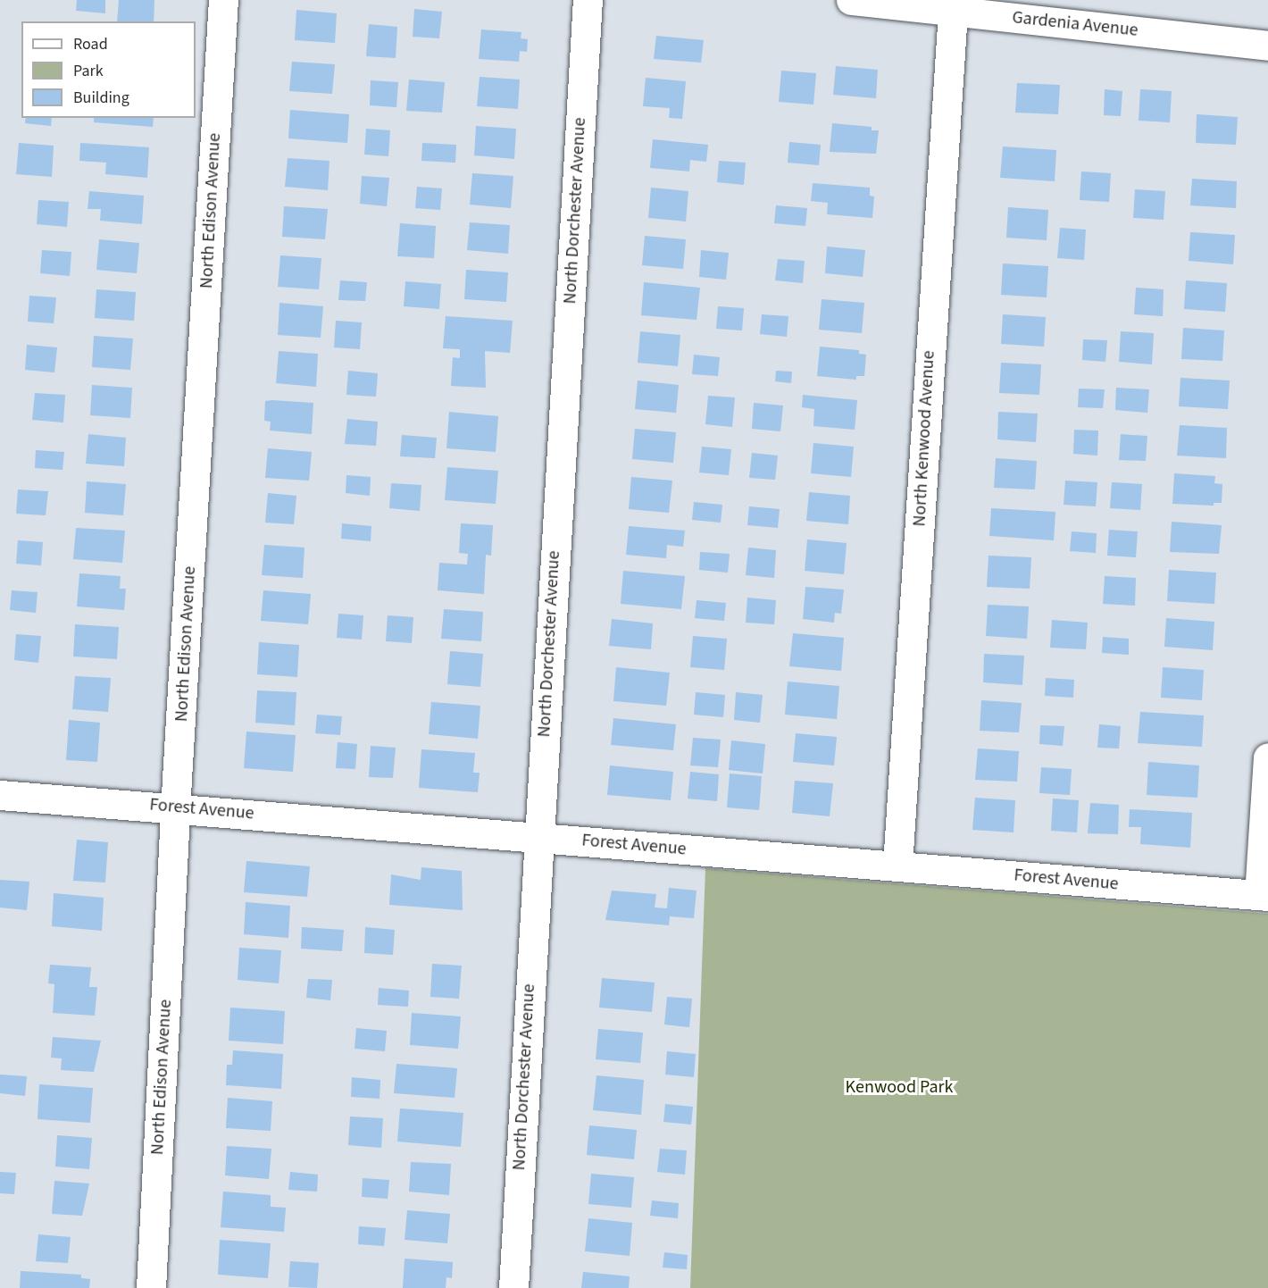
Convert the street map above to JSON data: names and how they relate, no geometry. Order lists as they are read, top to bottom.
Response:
{
  "streets": {
    "street": [
      "Gardenia Avenue",
      "North Edison Avenue",
      "North Dorchester Avenue",
      "North Kenwood Avenue",
      "Forest Avenue"
    ]
  },
  "crossings": [
    ["Gardenia Avenue", "North Kenwood Avenue"],
    ["North Edison Avenue", "Forest Avenue"],
    ["North Dorchester Avenue", "Forest Avenue"],
    ["North Kenwood Avenue", "Forest Avenue"]
  ],
  "parks": ["Kenwood Park"],
  "legend": ["Road", "Park", "Building"]
}
